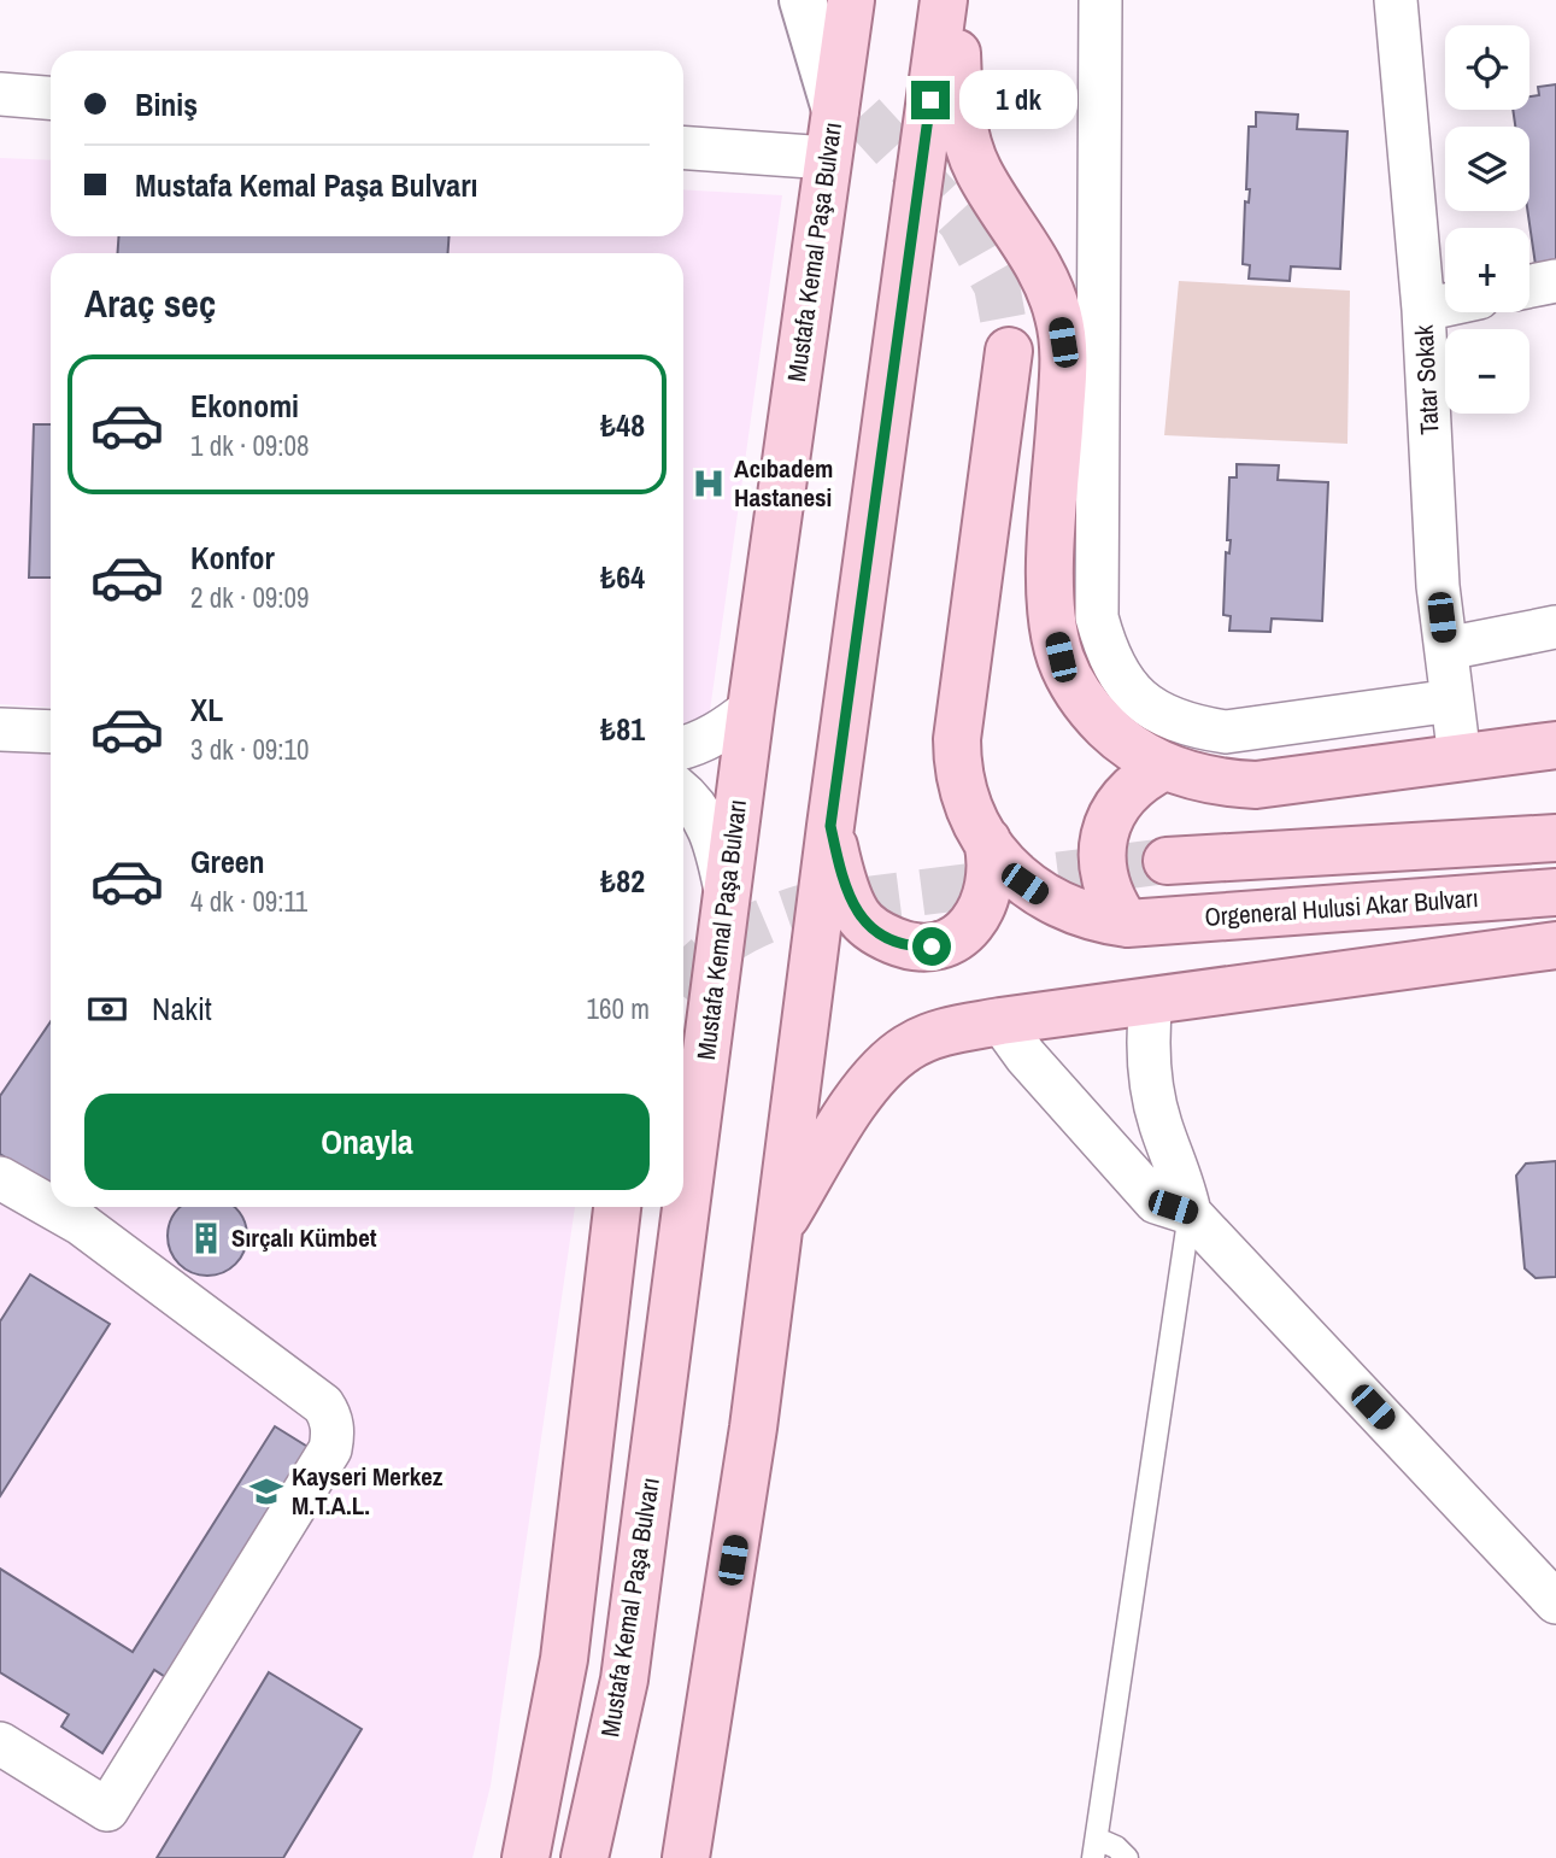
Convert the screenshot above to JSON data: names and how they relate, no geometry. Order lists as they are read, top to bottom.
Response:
{
  "streets": {
    "main road": ["Mustafa Kemal Paşa Bulvarı", "Orgeneral Hulusi Akar Bulvarı"],
    "street": ["Tatar Sokak"]
  },
  "places": {
    "hospital": ["Acıbadem Hastanesi"],
    "building": ["Sırçalı Kümbet"],
    "school or university": ["Kayseri Merkez M.T.A.L."]
  },
  "page": {
    "map_buttons": ["+", "−"],
    "banner": ["Biniş", "Mustafa Kemal Paşa Bulvarı"],
    "bubble": "1 dk",
    "heading": "Araç seç",
    "list": [
      {
        "name": "Ekonomi",
        "note": "1 dk · 09:08",
        "value": "₺48"
      },
      {
        "name": "Konfor",
        "note": "2 dk · 09:09",
        "value": "₺64"
      },
      {
        "name": "XL",
        "note": "3 dk · 09:10",
        "value": "₺81"
      },
      {
        "name": "Green",
        "note": "4 dk · 09:11",
        "value": "₺82"
      }
    ],
    "pay": ["Nakit", "160 m"],
    "buttons": "Onayla"
  }
}
